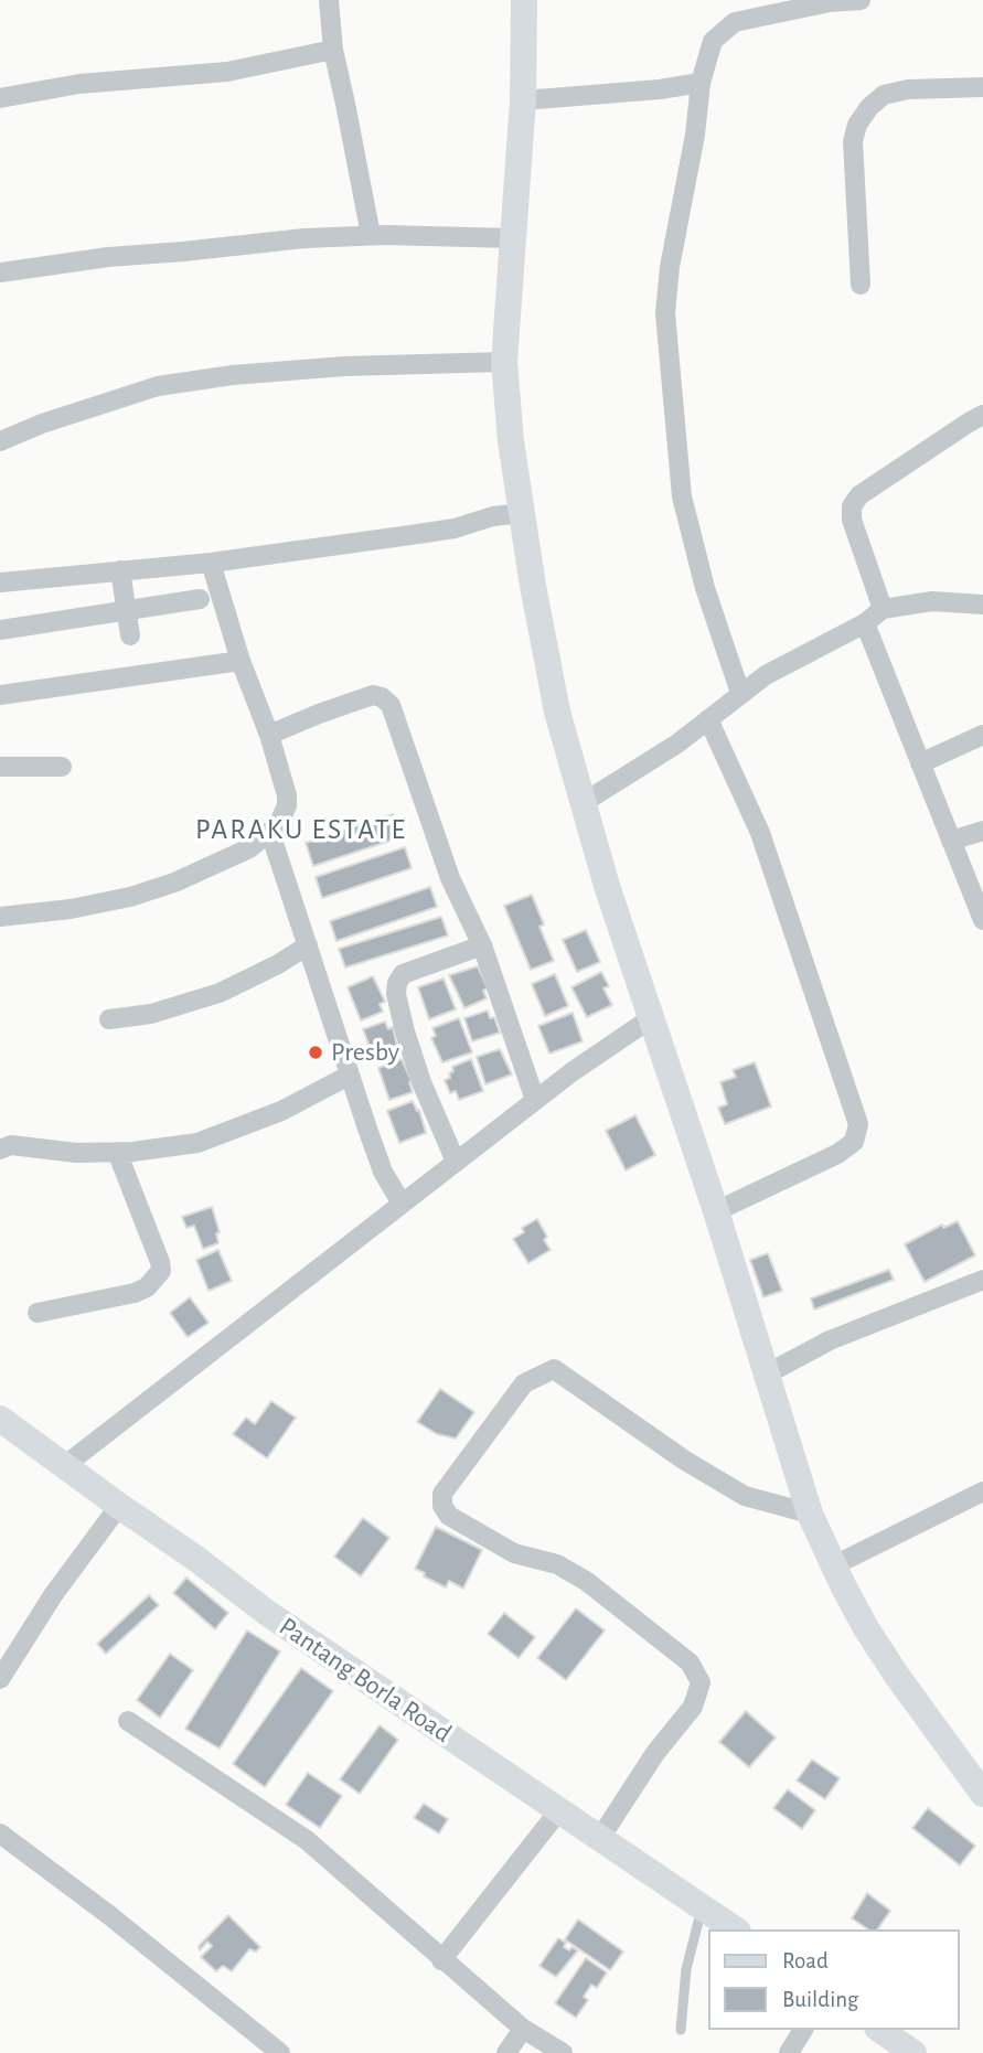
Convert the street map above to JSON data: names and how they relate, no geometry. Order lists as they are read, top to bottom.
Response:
{
  "streets": {
    "street": ["Pantang Borla Road"]
  },
  "districts": ["PARAKU ESTATE"],
  "places": ["Presby"],
  "legend": ["Road", "Building"]
}
